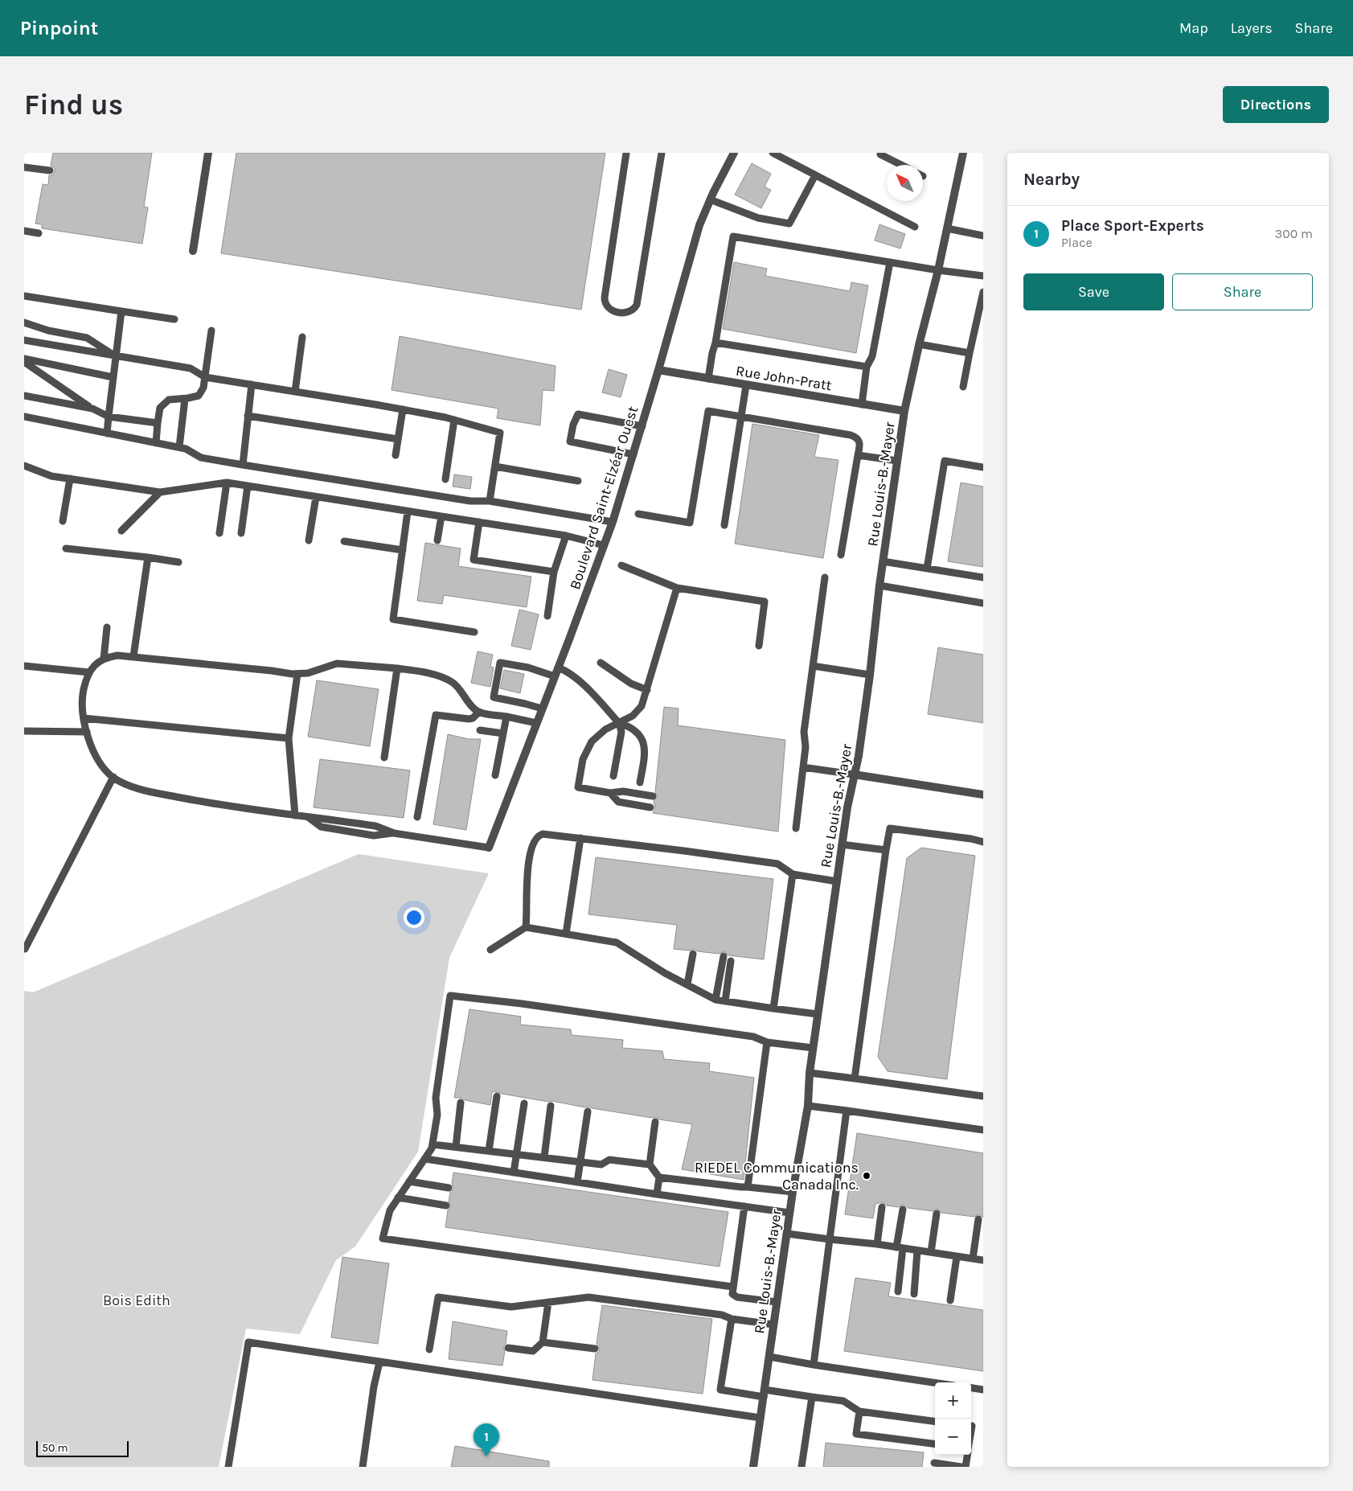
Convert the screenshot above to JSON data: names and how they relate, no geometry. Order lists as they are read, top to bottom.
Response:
{
  "streets": {
    "street": ["Rue John-Pratt", "Rue Louis-B.-Mayer", "Boulevard Saint-Elzéar Ouest"]
  },
  "crossings": [
    ["Rue John-Pratt", "Rue Louis-B.-Mayer"],
    ["Rue John-Pratt", "Boulevard Saint-Elzéar Ouest"]
  ],
  "parks": ["Bois Edith"],
  "places": ["RIEDEL Communications Canada Inc."],
  "scale_bar": "50 m",
  "north": "top left",
  "page": {
    "header": "Pinpoint",
    "nav": ["Map", "Layers", "Share"],
    "buttons": [
      "Directions",
      ["Save", "Share"]
    ],
    "title": "Find us",
    "heading": "Nearby",
    "list": [
      {
        "mark": "1",
        "name": "Place Sport-Experts",
        "note": "Place",
        "value": "300 m"
      }
    ],
    "map_buttons": ["+", "−"],
    "pins": "1",
    "scale": "50 m"
  }
}
